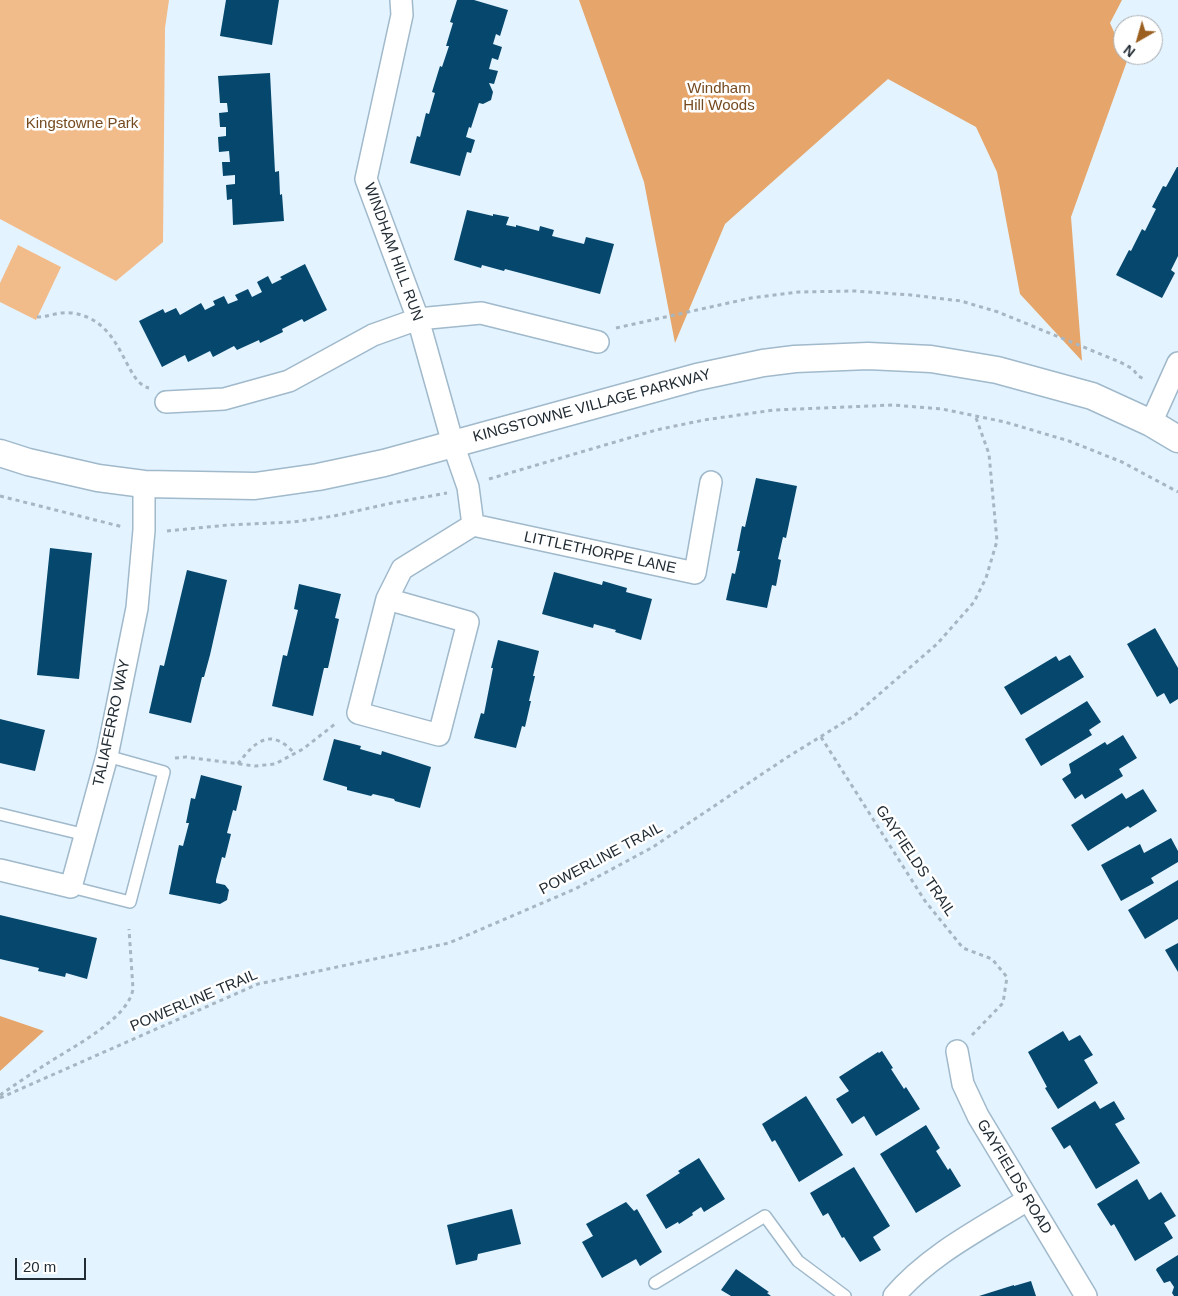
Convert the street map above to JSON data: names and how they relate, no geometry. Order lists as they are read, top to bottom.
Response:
{
  "streets": {
    "street": [
      "WINDHAM HILL RUN",
      "KINGSTOWNE VILLAGE PARKWAY",
      "LITTLETHORPE LANE",
      "TALIAFERRO WAY",
      "GAYFIELDS ROAD"
    ],
    "path": ["POWERLINE TRAIL", "GAYFIELDS TRAIL"]
  },
  "crossings": [
    ["WINDHAM HILL RUN", "KINGSTOWNE VILLAGE PARKWAY"],
    ["KINGSTOWNE VILLAGE PARKWAY", "TALIAFERRO WAY"],
    ["POWERLINE TRAIL", "GAYFIELDS TRAIL"],
    ["GAYFIELDS TRAIL", "GAYFIELDS ROAD"]
  ],
  "parks": ["Windham Hill Woods", "Kingstowne Park"],
  "scale_bar": "20 m",
  "north": "bottom left"
}
